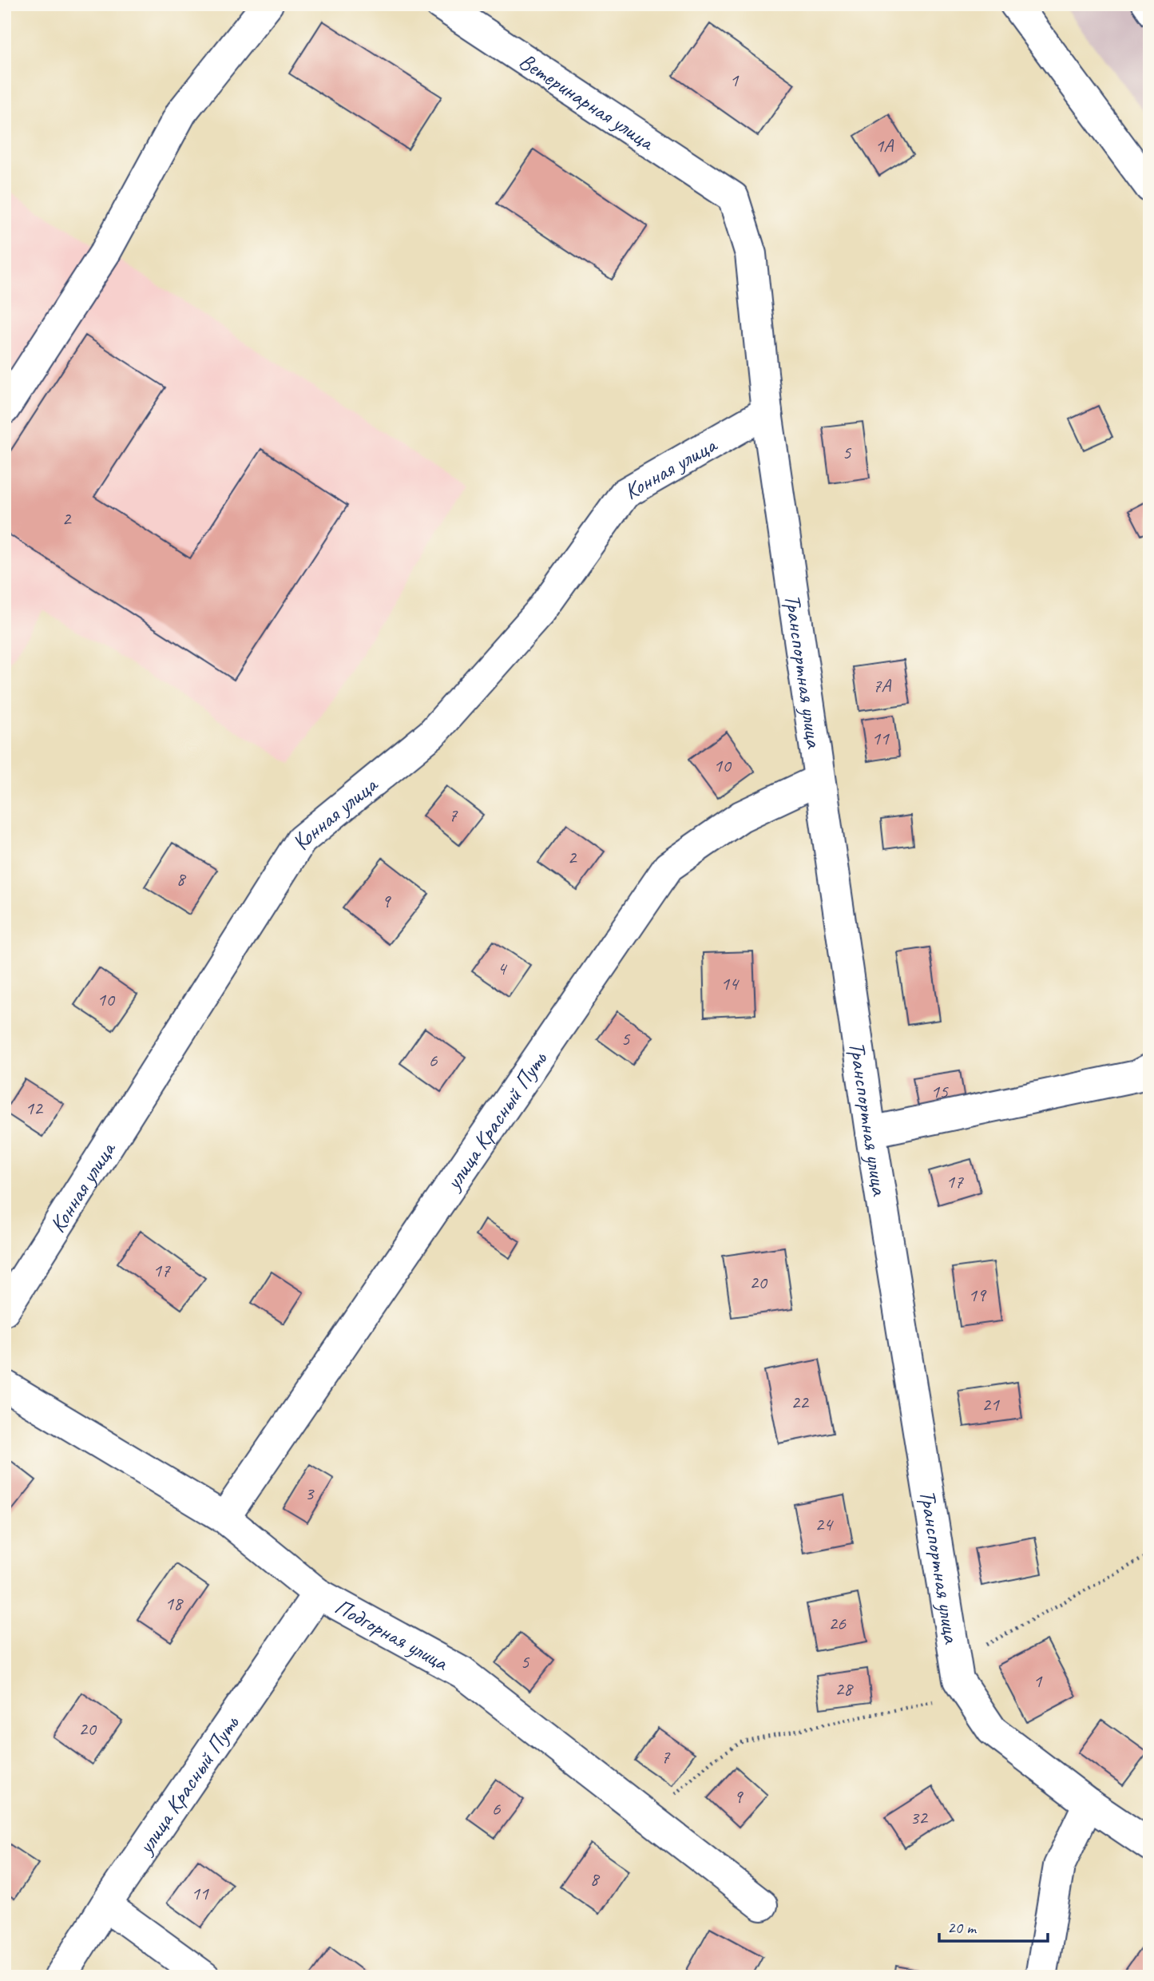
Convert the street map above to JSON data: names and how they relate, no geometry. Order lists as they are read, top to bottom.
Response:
{
  "streets": {
    "street": [
      "Ветеринарная улица",
      "Конная улица",
      "Транспортная улица",
      "улица Красный Путь",
      "Подгорная улица"
    ]
  },
  "crossings": [
    ["Ветеринарная улица", "Транспортная улица"],
    ["Конная улица", "Транспортная улица"],
    ["Транспортная улица", "улица Красный Путь"],
    ["улица Красный Путь", "Подгорная улица"]
  ],
  "house_numbers": [
    "1",
    "1А",
    "5",
    "2",
    "7А",
    "11",
    "10",
    "7",
    "2",
    "8",
    "9",
    "4",
    "14",
    "10",
    "5",
    "6",
    "15",
    "12",
    "17",
    "17",
    "20",
    "19",
    "22",
    "21",
    "3",
    "24",
    "18",
    "26",
    "5",
    "1",
    "28",
    "20",
    "7",
    "9",
    "6",
    "32",
    "8",
    "11"
  ],
  "scale_bar": "20 m"
}
